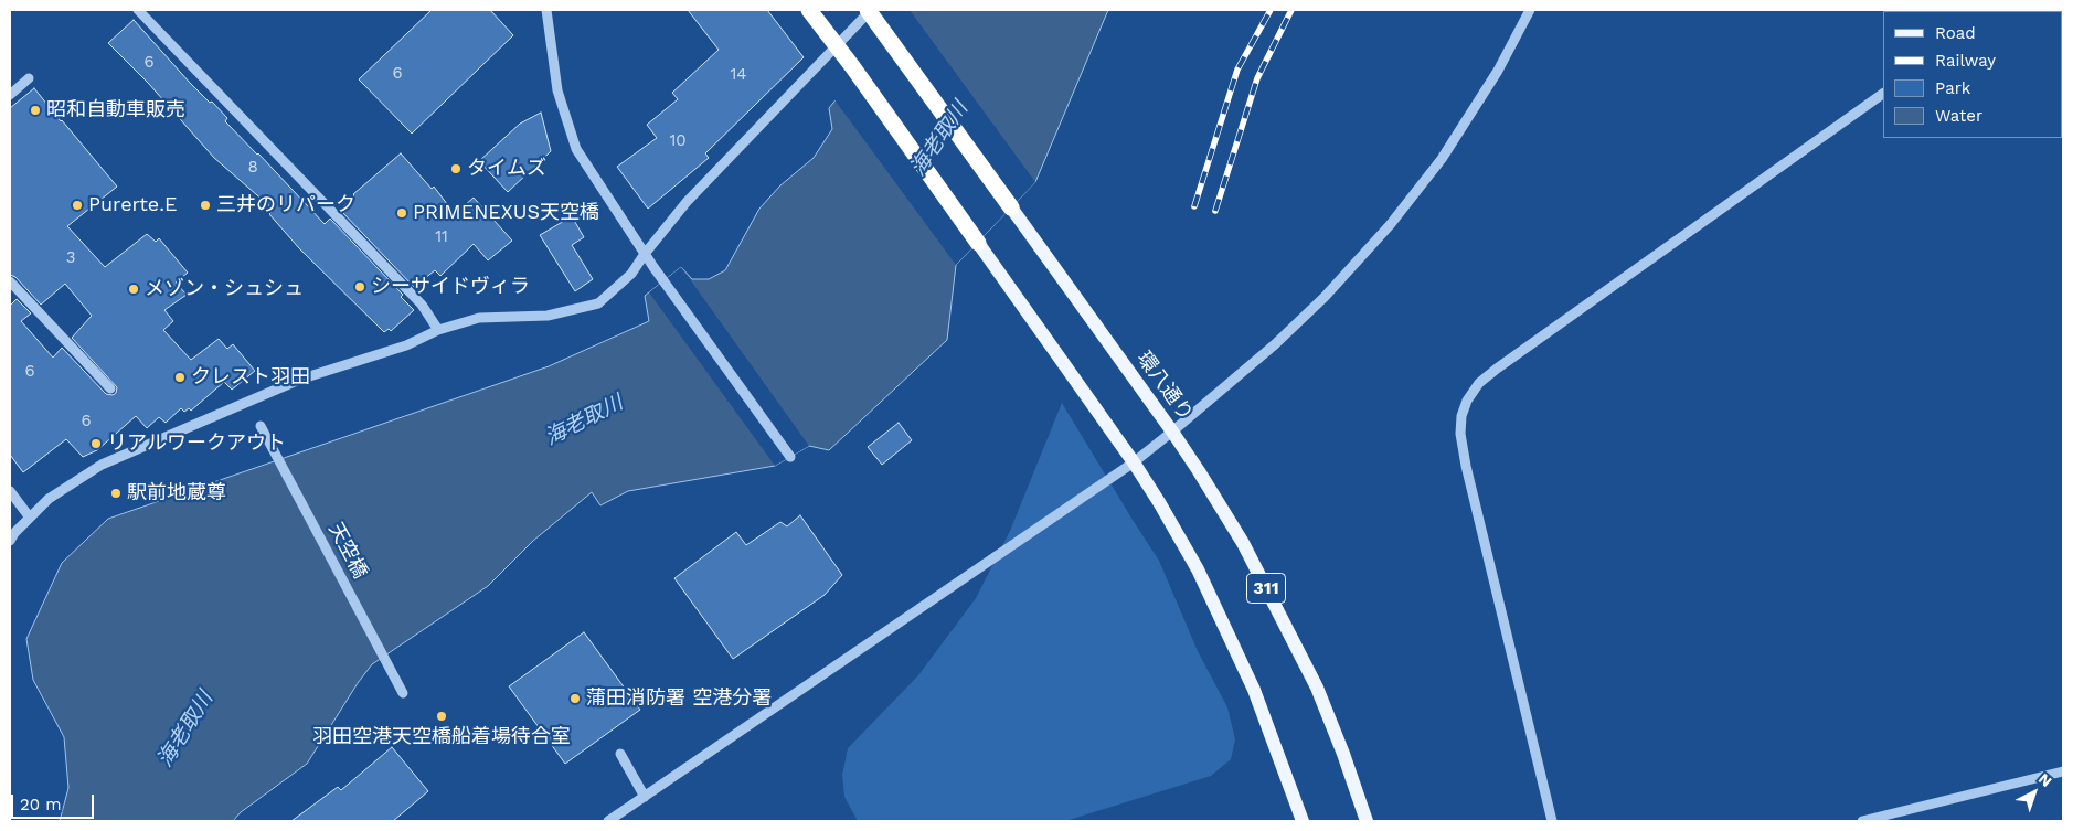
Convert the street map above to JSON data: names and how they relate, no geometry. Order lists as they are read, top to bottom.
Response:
{
  "streets": {
    "highway": ["環八通り"],
    "main road": ["311"],
    "street": ["天空橋"]
  },
  "water": ["海老取川"],
  "places": [
    "昭和自動車販売",
    "タイムズ",
    "Purerte.E",
    "三井のリパーク",
    "PRIMENEXUS天空橋",
    "シーサイドヴィラ",
    "メゾン・シュシュ",
    "クレスト羽田",
    "リアルワークアウト",
    "駅前地蔵尊",
    "蒲田消防署 空港分署",
    "羽田空港天空橋船着場待合室"
  ],
  "house_numbers": [
    "6",
    "6",
    "14",
    "10",
    "8",
    "11",
    "3",
    "6",
    "6"
  ],
  "legend": [
    "Road",
    "Railway",
    "Park",
    "Water"
  ],
  "scale_bar": "20 m",
  "north": "top right"
}
